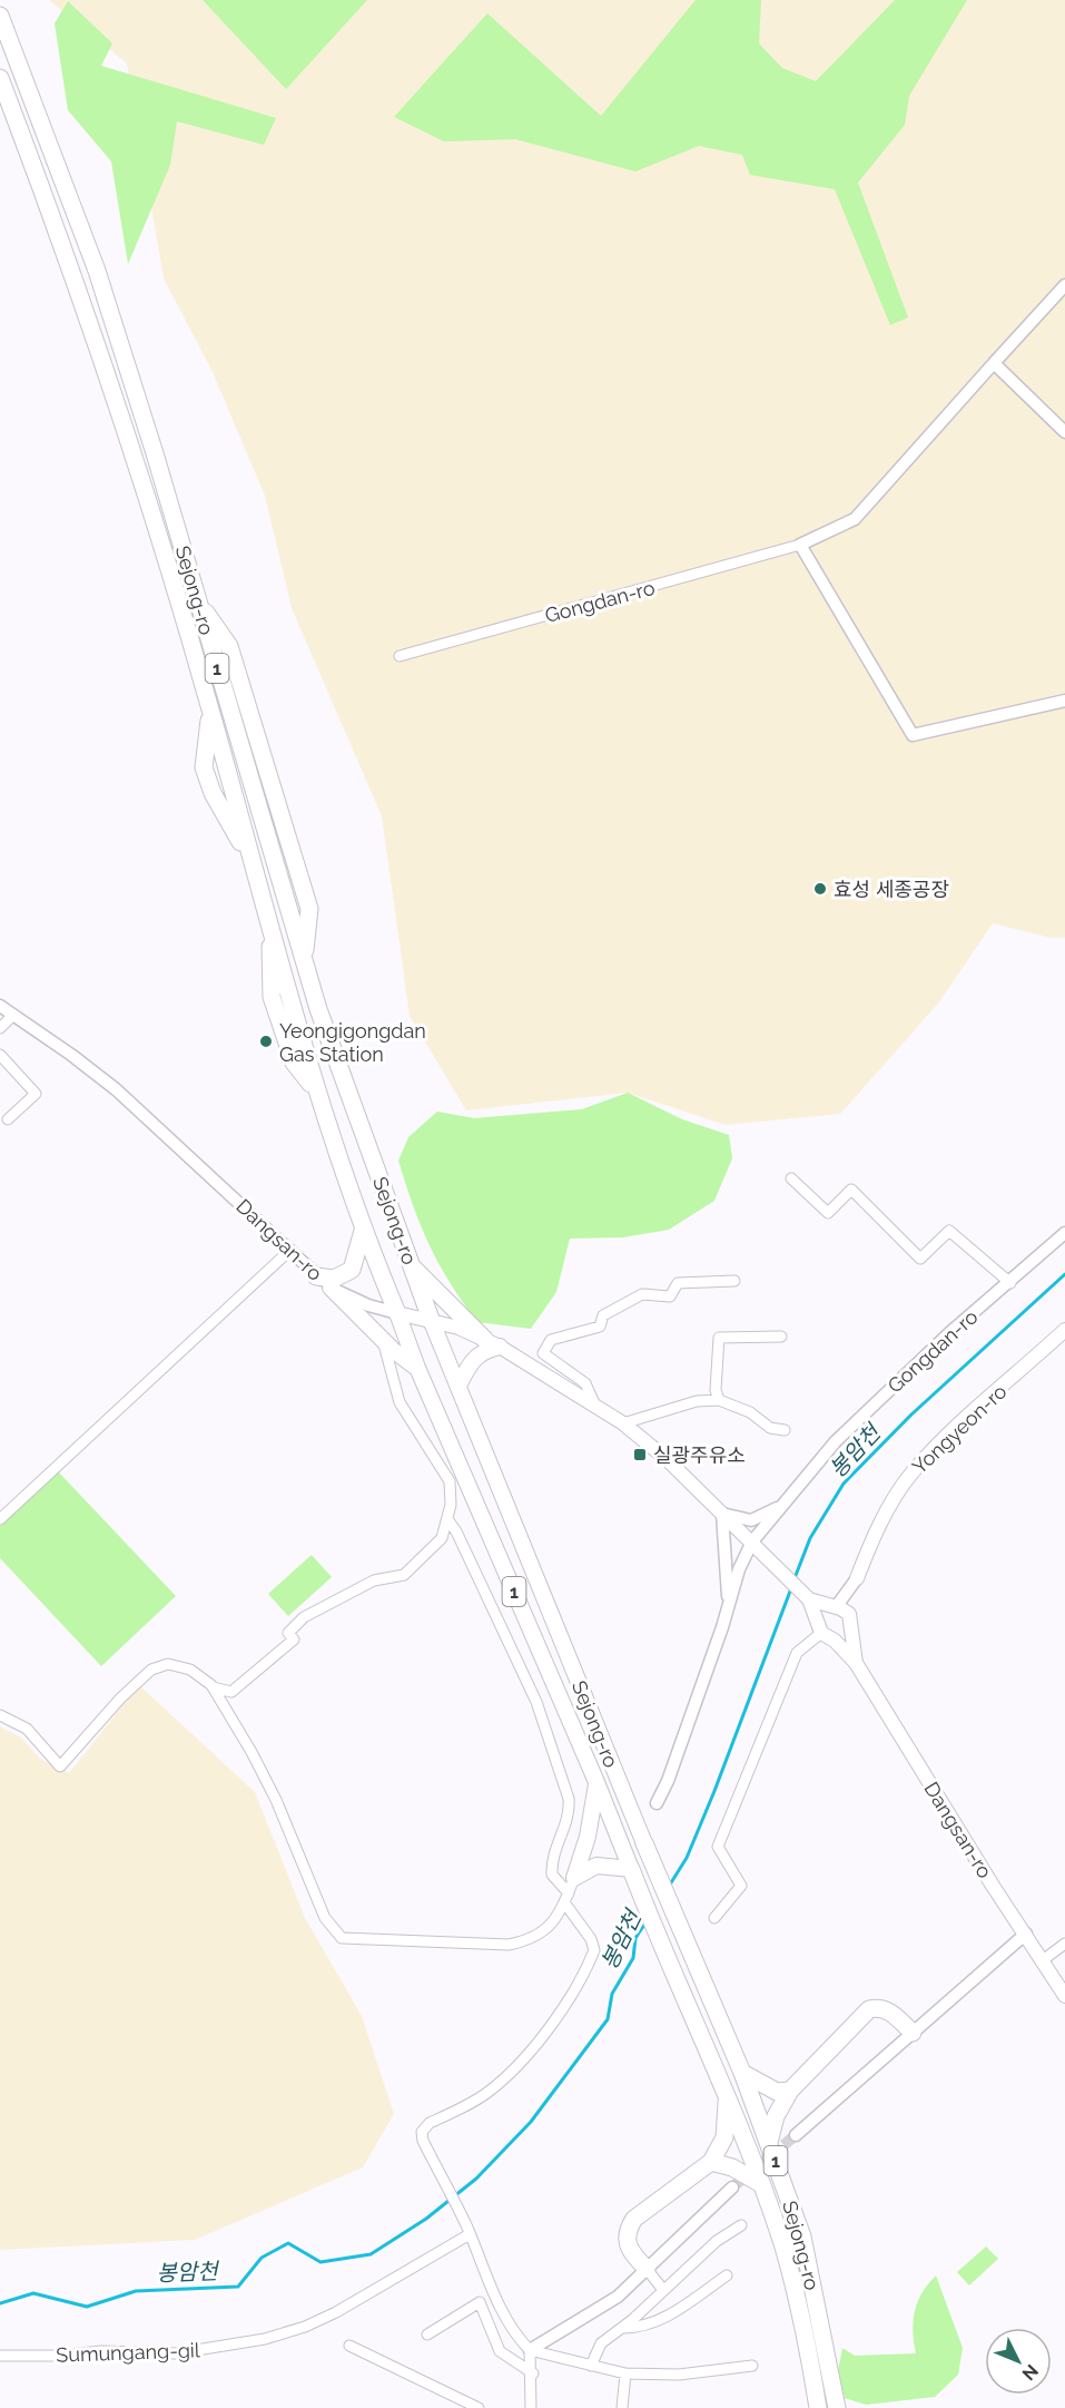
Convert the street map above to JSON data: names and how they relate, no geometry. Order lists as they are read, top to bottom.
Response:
{
  "streets": {
    "highway": ["Sejong-ro", "1"],
    "main road": ["Dangsan-ro", "Yongyeon-ro"],
    "street": ["Gongdan-ro", "Sumungang-gil"]
  },
  "crossings": [
    ["Sejong-ro", "Dangsan-ro"],
    ["Gongdan-ro", "Dangsan-ro"]
  ],
  "water": ["봉암천"],
  "places": {
    "other": ["효성 세종공장", "Yeongigongdan Gas Station"],
    "transit": ["실광주유소"]
  },
  "north": "bottom right"
}
